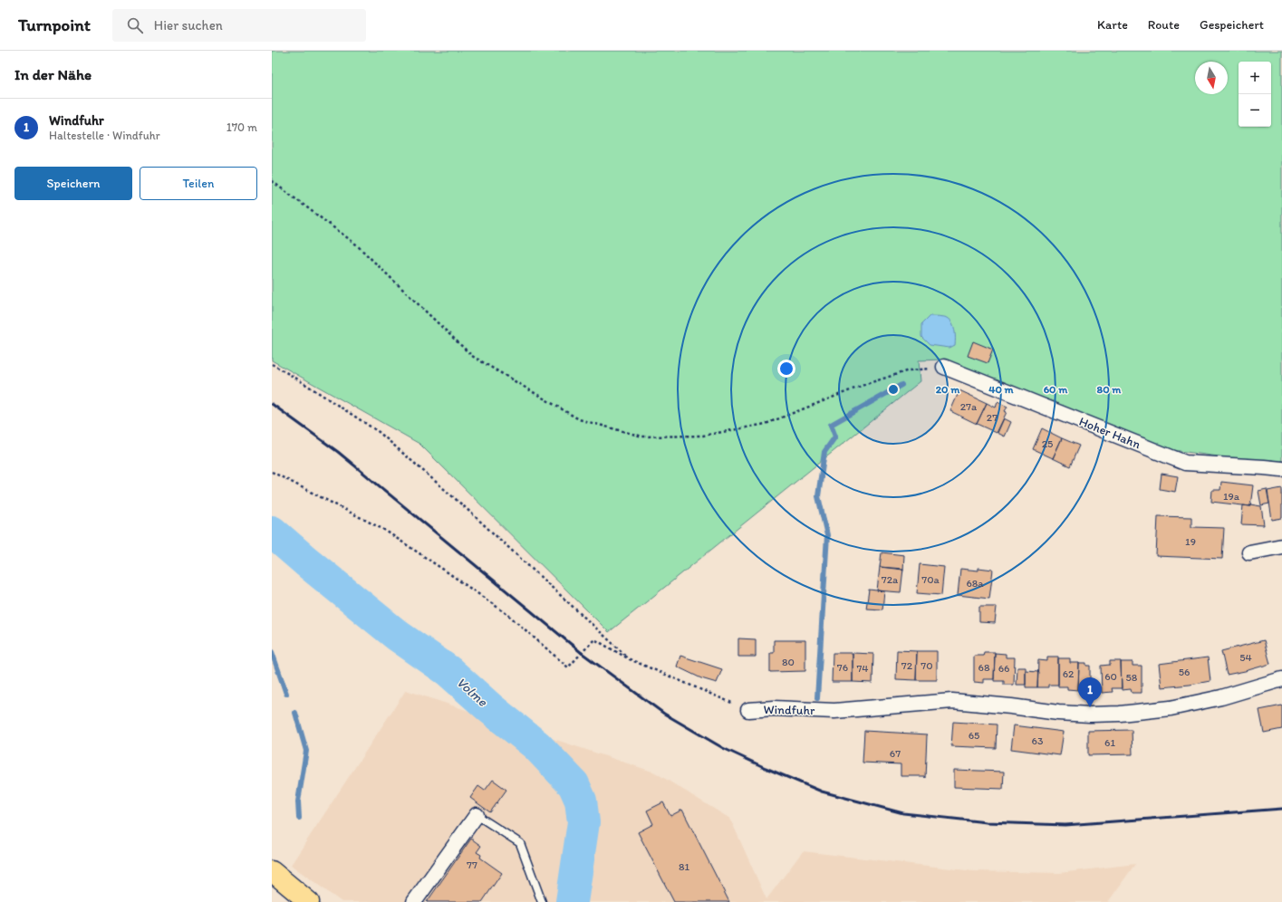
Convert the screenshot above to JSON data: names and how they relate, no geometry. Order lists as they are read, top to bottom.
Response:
{
  "streets": {
    "street": ["Hoher Hahn", "Windfuhr"]
  },
  "water": ["Volme"],
  "house_numbers": [
    "27a",
    "27",
    "25",
    "19a",
    "19",
    "72a",
    "70a",
    "68a",
    "54",
    "80",
    "72",
    "70",
    "76",
    "68",
    "74",
    "66",
    "56",
    "62",
    "60",
    "58",
    "65",
    "63",
    "61",
    "67",
    "77",
    "81"
  ],
  "north": "bottom",
  "page": {
    "header": "Turnpoint",
    "search": "Hier suchen",
    "nav": ["Karte", "Route", "Gespeichert"],
    "heading": "In der Nähe",
    "map_buttons": ["+", "−"],
    "list": [
      {
        "mark": "1",
        "name": "Windfuhr",
        "note": "Haltestelle · Windfuhr",
        "value": "170 m"
      }
    ],
    "buttons": ["Speichern", "Teilen"],
    "pins": "1"
  },
  "rings": [
    "20 m",
    "40 m",
    "60 m",
    "80 m"
  ]
}
